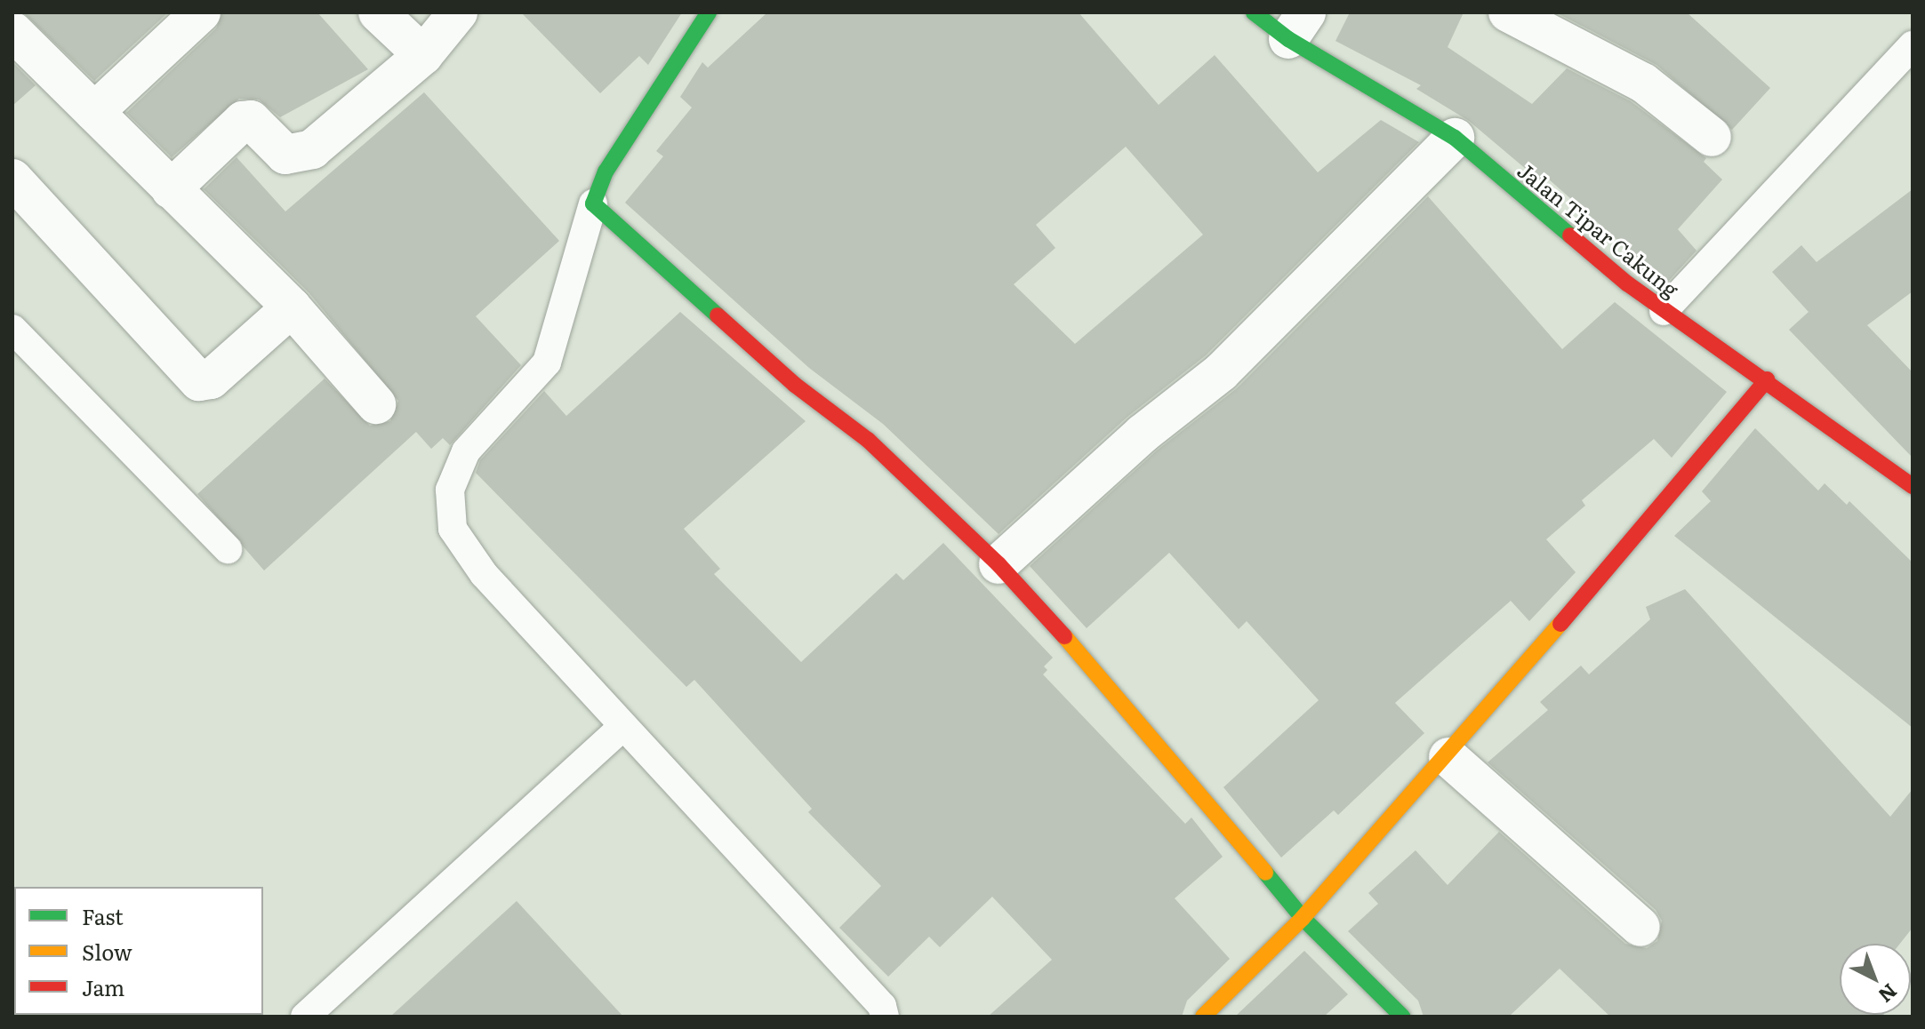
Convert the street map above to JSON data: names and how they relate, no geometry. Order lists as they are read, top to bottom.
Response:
{
  "streets": {
    "street": ["Jalan Tipar Cakung"]
  },
  "legend": ["Fast", "Slow", "Jam"],
  "north": "bottom right"
}
